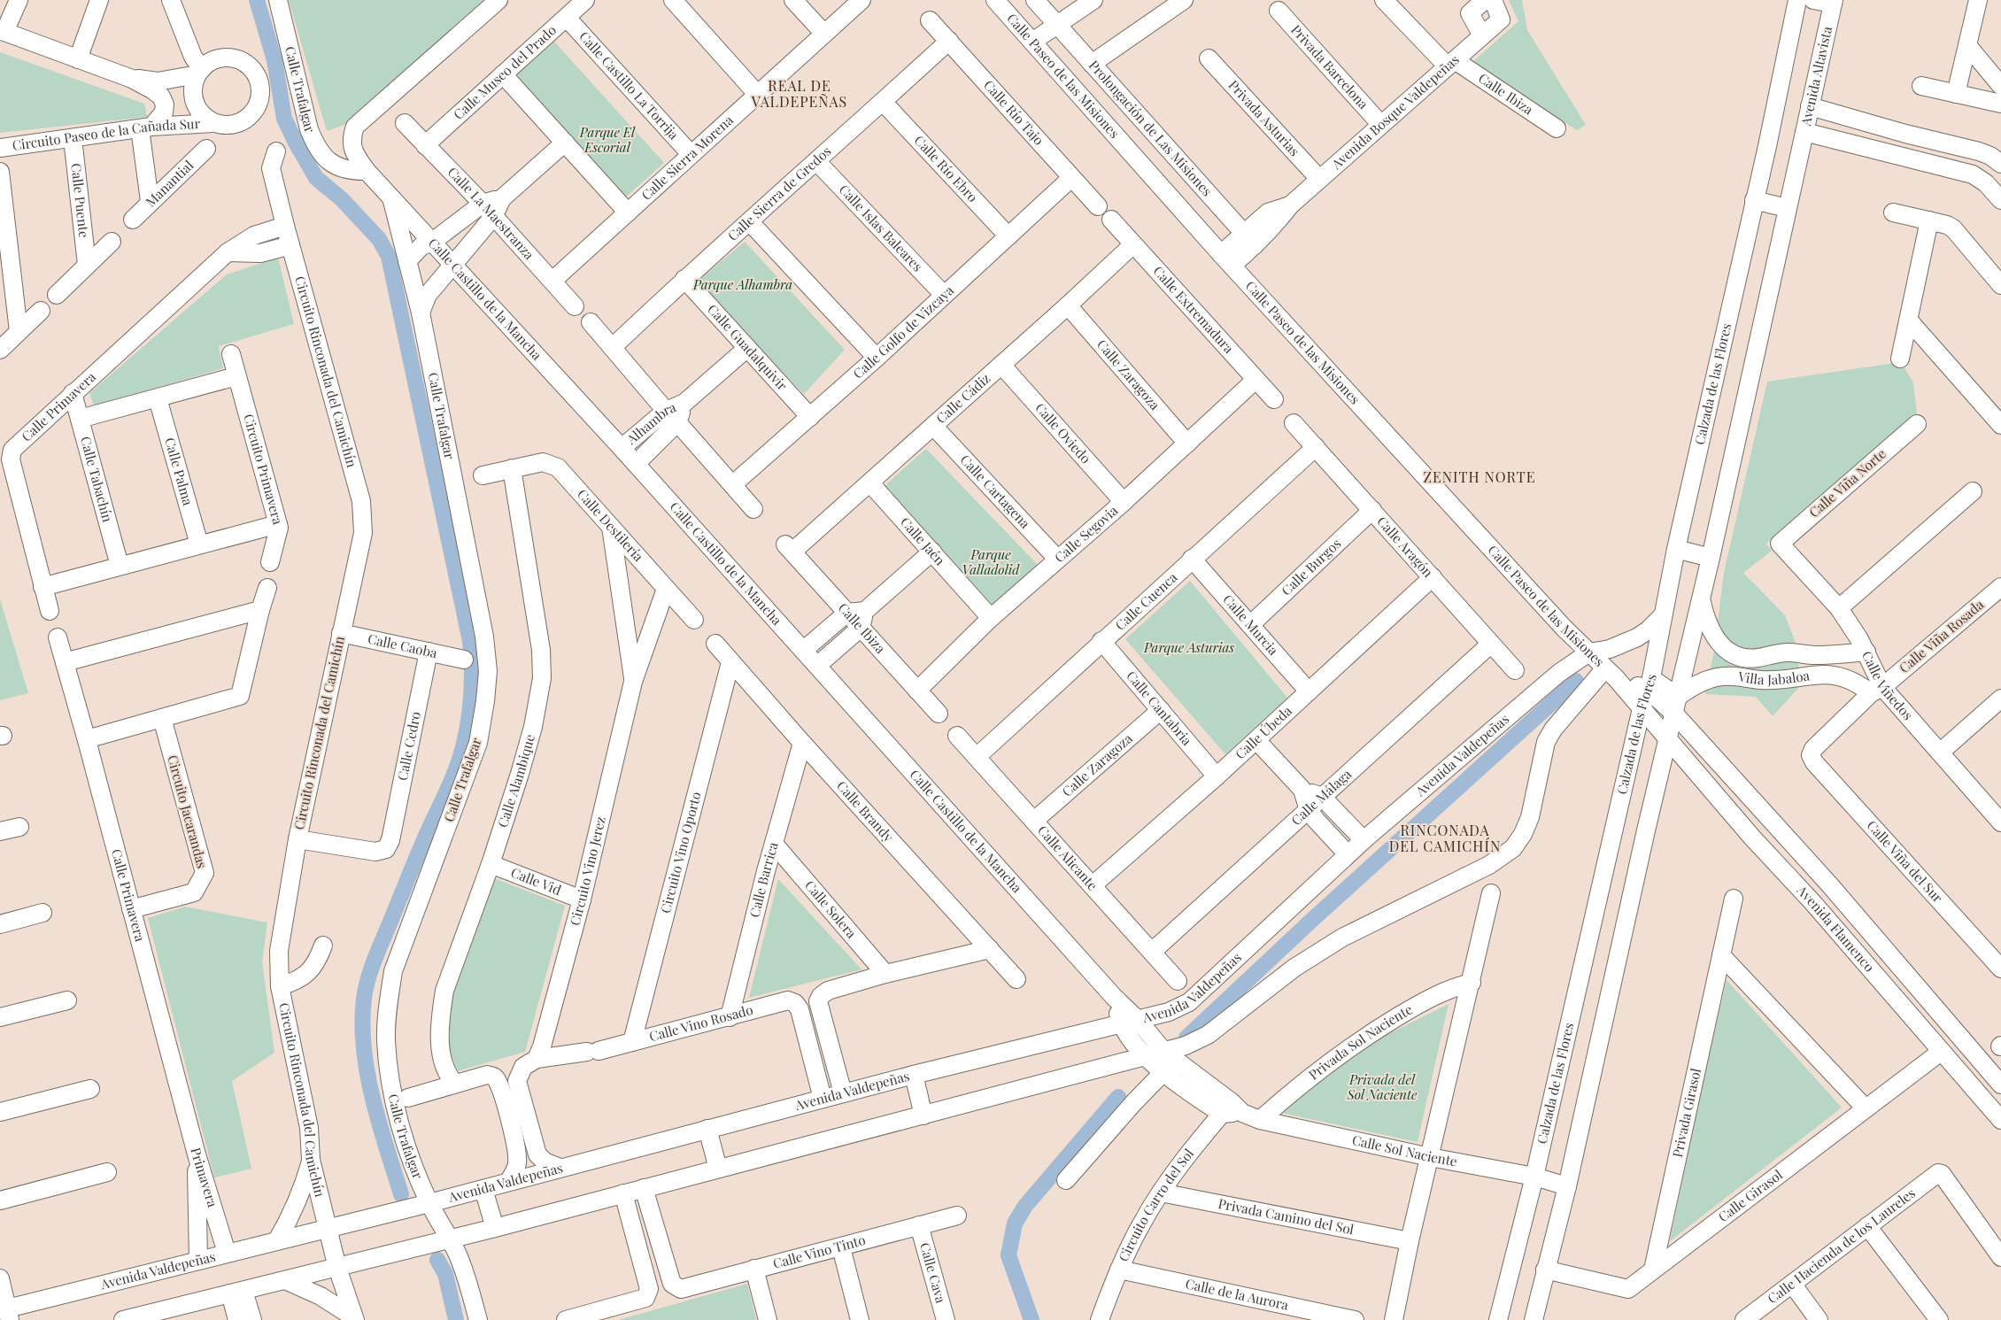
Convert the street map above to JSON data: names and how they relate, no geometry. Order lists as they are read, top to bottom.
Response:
{
  "streets": {
    "street": [
      "Privada Barcelona",
      "Calle Museo del Prado",
      "Calle Paseo de las Misiones",
      "Avenida Altavista",
      "Calle Castillo La Torrija",
      "Calle Trafalgar",
      "Calle Ibiza",
      "Avenida Bosque Valdepeñas",
      "Calle Río Tajo",
      "Privada Asturias",
      "Prolongación de Las Misiones",
      "Circuito Paseo de la Cañada Sur",
      "Calle Sierra Morena",
      "Calle Río Ebro",
      "Manantial",
      "Calle Sierra de Gredos",
      "Calle Puente",
      "Calle La Maestranza",
      "Calle Islas Baleares",
      "Calle Castillo de la Mancha",
      "Calle Extremadura",
      "Calle Golfo de Vizcaya",
      "Calle Guadalquivir",
      "Circuito Rinconada del Camichín",
      "Calle Zaragoza",
      "Calzada de las Flores",
      "Calle Cádiz",
      "Calle Primavera",
      "Alhambra",
      "Calle Oviedo",
      "Circuito Primavera",
      "Calle Palma",
      "Calle Tabachín",
      "Calle Viña Norte",
      "Calle Cartagena",
      "Calle Destilería",
      "Calle Segovia",
      "Calle Jaén",
      "Calle Aragón",
      "Calle Burgos",
      "Calle Cuenca",
      "Calle Murcia",
      "Calle Viña Rosada",
      "Calle Caoba",
      "Villa Jabaloa",
      "Calle Viñedos",
      "Calle Cantabria",
      "Calle Úbeda",
      "Calle Cedro",
      "Avenida Valdepeñas",
      "Calle Alambique",
      "Calle Málaga",
      "Circuito Jacarandas",
      "Calle Brandy",
      "Circuito Vino Oporto",
      "Calle Alicante",
      "Calle Viña del Sur",
      "Circuito Vino Jerez",
      "Calle Barrica",
      "Calle Vid",
      "Calle Solera",
      "Avenida Flamenco",
      "Calle Vino Rosado",
      "Privada Sol Naciente",
      "Privada Girasol",
      "Calle Sol Naciente",
      "Primavera",
      "Calle Girasol",
      "Circuito Carro del Sol",
      "Privada Camino del Sol",
      "Calle Hacienda de los Laureles",
      "Calle Vino Tinto",
      "Calle Cava",
      "Calle de la Aurora"
    ]
  },
  "crossings": [
    ["Privada Barcelona", "Avenida Bosque Valdepeñas"],
    ["Calle Museo del Prado", "Calle Castillo La Torrija"],
    ["Calle Museo del Prado", "Calle La Maestranza"],
    ["Calle Paseo de las Misiones", "Avenida Bosque Valdepeñas"],
    ["Calle Paseo de las Misiones", "Calzada de las Flores"],
    ["Calle Paseo de las Misiones", "Avenida Valdepeñas"],
    ["Calle Paseo de las Misiones", "Avenida Flamenco"],
    ["Calle Castillo La Torrija", "Calle Sierra Morena"],
    ["Calle Trafalgar", "Calle Castillo de la Mancha"],
    ["Calle Trafalgar", "Avenida Valdepeñas"],
    ["Calle Ibiza", "Avenida Bosque Valdepeñas"],
    ["Calle Ibiza", "Calle Cádiz"],
    ["Calle Ibiza", "Calle Segovia"],
    ["Avenida Bosque Valdepeñas", "Privada Asturias"],
    ["Avenida Bosque Valdepeñas", "Prolongación de Las Misiones"],
    ["Calle Río Tajo", "Calle Sierra de Gredos"],
    ["Calle Río Tajo", "Calle Golfo de Vizcaya"],
    ["Circuito Paseo de la Cañada Sur", "Calle Puente"],
    ["Calle Sierra Morena", "Calle La Maestranza"],
    ["Calle Río Ebro", "Calle Sierra de Gredos"],
    ["Calle Río Ebro", "Calle Golfo de Vizcaya"],
    ["Calle Sierra de Gredos", "Calle Islas Baleares"],
    ["Calle Sierra de Gredos", "Calle Guadalquivir"],
    ["Calle Islas Baleares", "Calle Golfo de Vizcaya"],
    ["Calle Castillo de la Mancha", "Alhambra"],
    ["Calle Castillo de la Mancha", "Avenida Valdepeñas"],
    ["Calle Castillo de la Mancha", "Calle Sol Naciente"],
    ["Calle Extremadura", "Calle Cádiz"],
    ["Calle Extremadura", "Calle Segovia"],
    ["Calle Golfo de Vizcaya", "Calle Guadalquivir"],
    ["Calle Guadalquivir", "Alhambra"],
    ["Circuito Rinconada del Camichín", "Calle Primavera"],
    ["Circuito Rinconada del Camichín", "Calle Caoba"],
    ["Circuito Rinconada del Camichín", "Calle Cedro"],
    ["Circuito Rinconada del Camichín", "Avenida Valdepeñas"],
    ["Calle Zaragoza", "Calle Cádiz"],
    ["Calle Zaragoza", "Calle Segovia"],
    ["Calle Zaragoza", "Calle Cantabria"],
    ["Calle Zaragoza", "Calle Alicante"],
    ["Calzada de las Flores", "Avenida Flamenco"],
    ["Calzada de las Flores", "Calle Sol Naciente"],
    ["Calle Cádiz", "Calle Oviedo"],
    ["Calle Cádiz", "Calle Cartagena"],
    ["Calle Cádiz", "Calle Jaén"],
    ["Calle Primavera", "Calle Tabachín"],
    ["Calle Primavera", "Circuito Jacarandas"],
    ["Calle Primavera", "Primavera"],
    ["Calle Oviedo", "Calle Segovia"],
    ["Calle Viña Norte", "Calle Viñedos"],
    ["Calle Cartagena", "Calle Segovia"],
    ["Calle Destilería", "Calle Alambique"],
    ["Calle Destilería", "Circuito Vino Jerez"],
    ["Calle Segovia", "Calle Jaén"],
    ["Calle Aragón", "Calle Burgos"],
    ["Calle Aragón", "Calle Cuenca"],
    ["Calle Aragón", "Calle Úbeda"],
    ["Calle Aragón", "Calle Málaga"],
    ["Calle Burgos", "Calle Murcia"],
    ["Calle Cuenca", "Calle Murcia"],
    ["Calle Cuenca", "Calle Cantabria"],
    ["Calle Cuenca", "Calle Alicante"],
    ["Calle Murcia", "Calle Úbeda"],
    ["Calle Viña Rosada", "Villa Jabaloa"],
    ["Calle Viña Rosada", "Calle Viñedos"],
    ["Calle Viña Rosada", "Calle Viña del Sur"],
    ["Calle Caoba", "Calle Cedro"],
    ["Villa Jabaloa", "Calle Viñedos"],
    ["Calle Cantabria", "Calle Úbeda"],
    ["Calle Úbeda", "Calle Alicante"],
    ["Avenida Valdepeñas", "Calle Sol Naciente"],
    ["Avenida Valdepeñas", "Primavera"],
    ["Calle Alambique", "Calle Vid"],
    ["Calle Málaga", "Calle Alicante"],
    ["Calle Brandy", "Circuito Vino Oporto"],
    ["Calle Brandy", "Calle Barrica"],
    ["Circuito Vino Oporto", "Calle Vino Rosado"],
    ["Circuito Vino Jerez", "Calle Vid"],
    ["Circuito Vino Jerez", "Calle Vino Rosado"],
    ["Calle Barrica", "Calle Solera"],
    ["Calle Barrica", "Calle Vino Rosado"],
    ["Avenida Flamenco", "Calle Girasol"],
    ["Privada Sol Naciente", "Calle Sol Naciente"],
    ["Privada Girasol", "Calle Girasol"],
    ["Calle Sol Naciente", "Circuito Carro del Sol"],
    ["Circuito Carro del Sol", "Privada Camino del Sol"],
    ["Circuito Carro del Sol", "Calle de la Aurora"],
    ["Calle Vino Tinto", "Calle Cava"]
  ],
  "districts": ["REAL DE VALDEPEÑAS", "ZENITH NORTE", "RINCONADA DEL CAMICHÍN"],
  "parks": [
    "Parque El Escorial",
    "Parque Alhambra",
    "Parque Valladolid",
    "Parque Asturias",
    "Privada del Sol Naciente"
  ]
}
